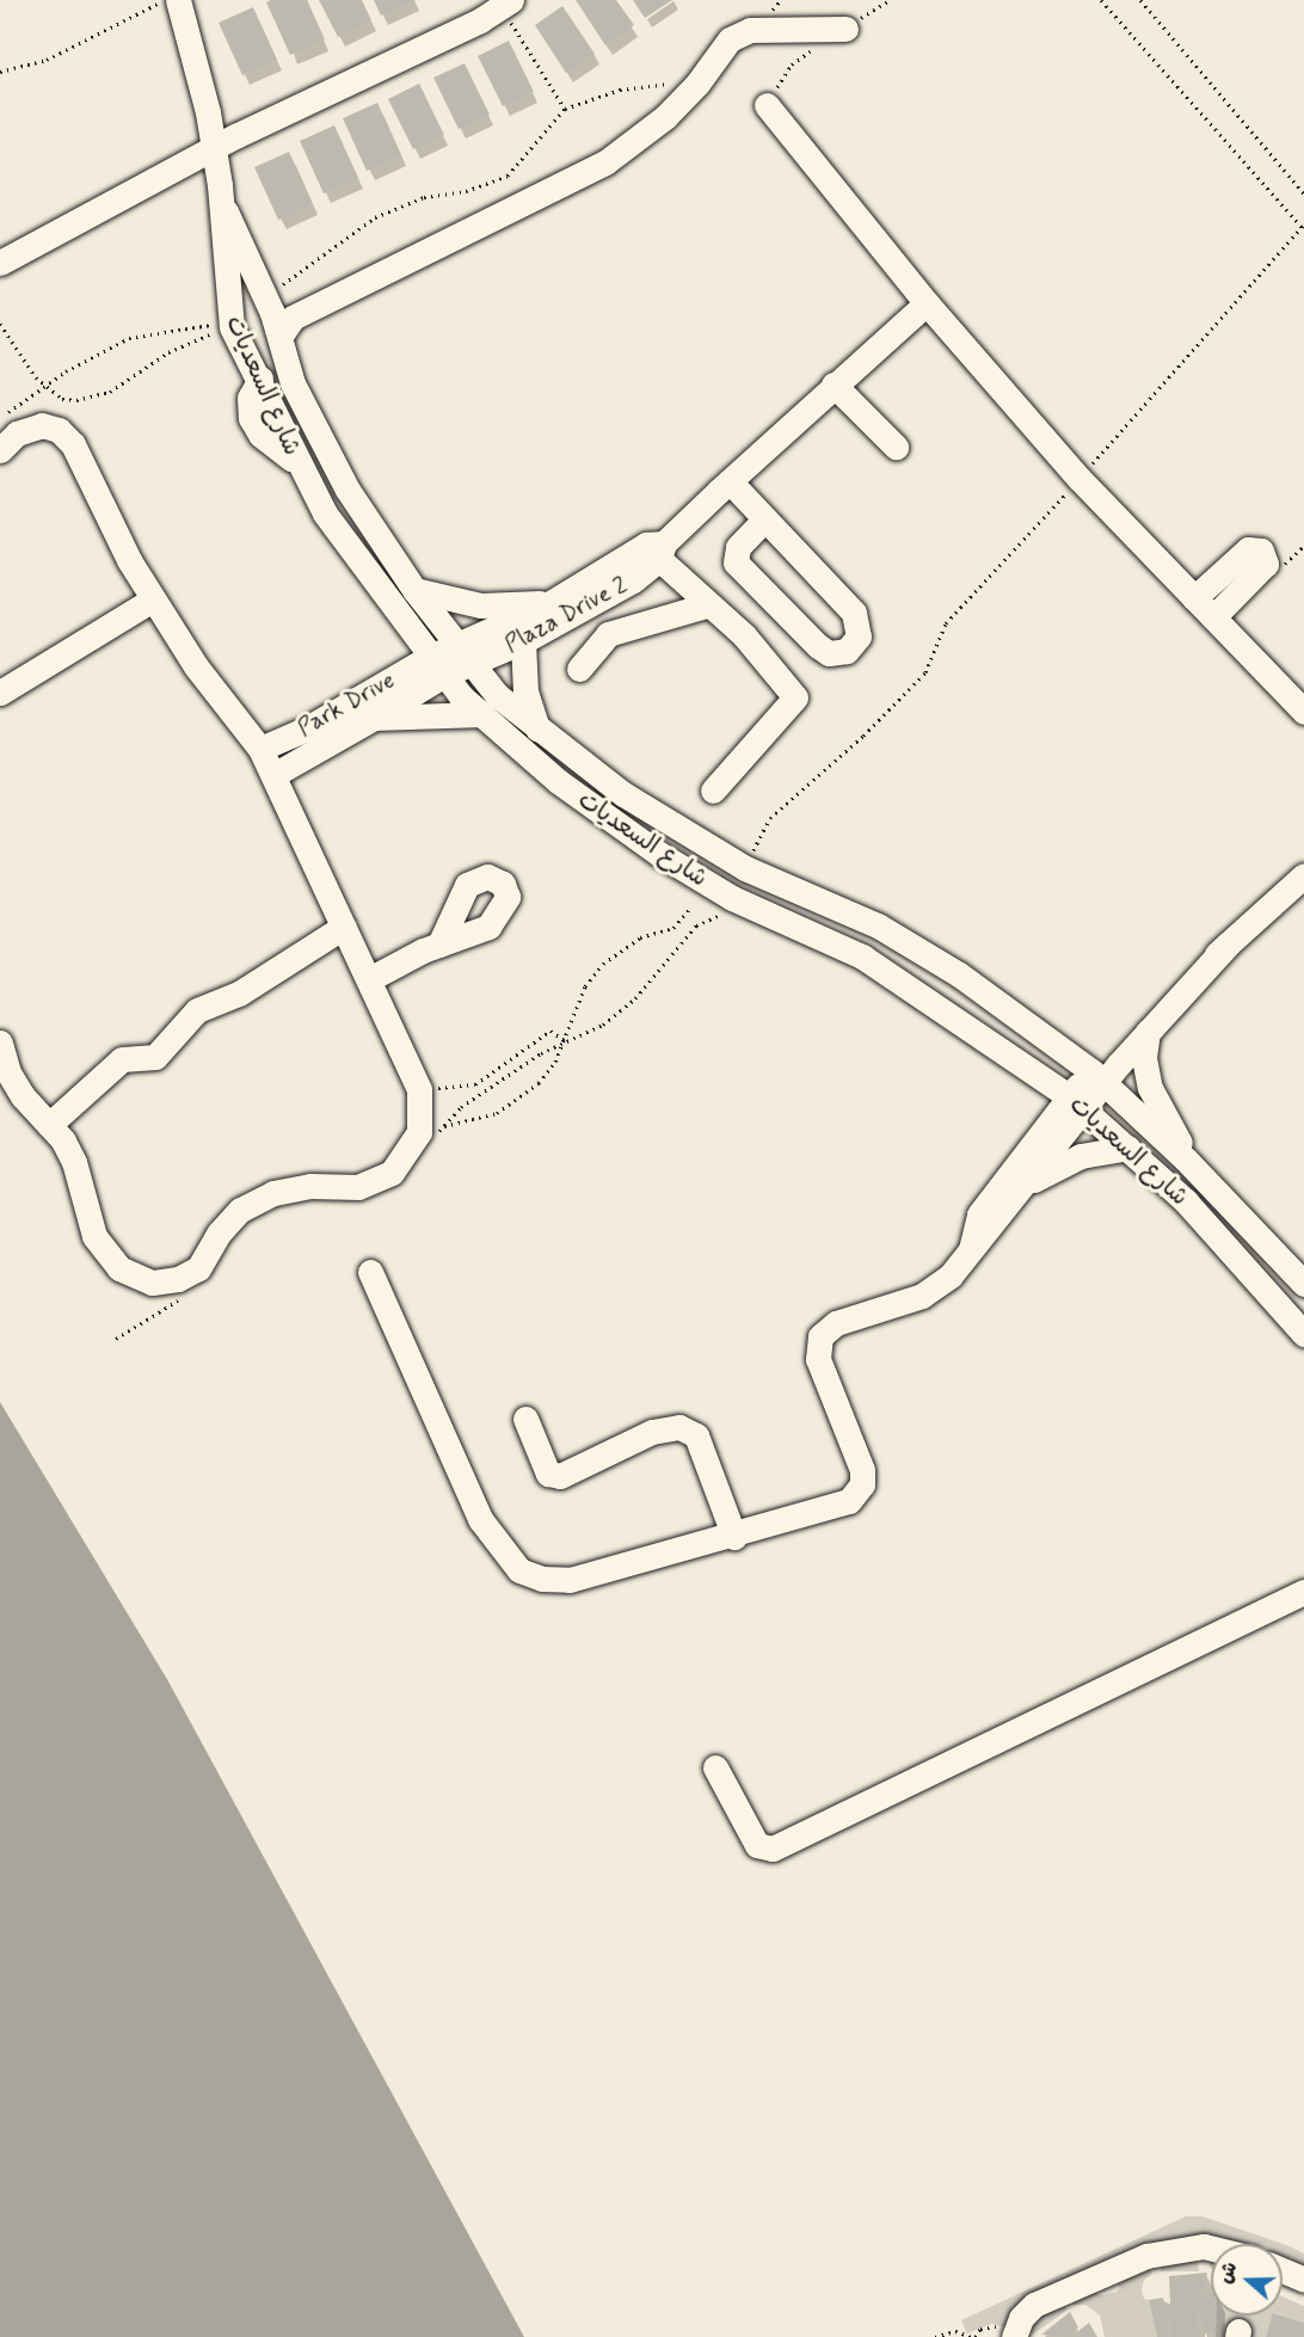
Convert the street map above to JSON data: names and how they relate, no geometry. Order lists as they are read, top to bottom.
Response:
{
  "streets": {
    "street": ["شارع السعديات", "Plaza Drive 2", "Park Drive"]
  },
  "crossings": [
    ["شارع السعديات", "Plaza Drive 2"],
    ["شارع السعديات", "Park Drive"]
  ],
  "north": "left"
}
